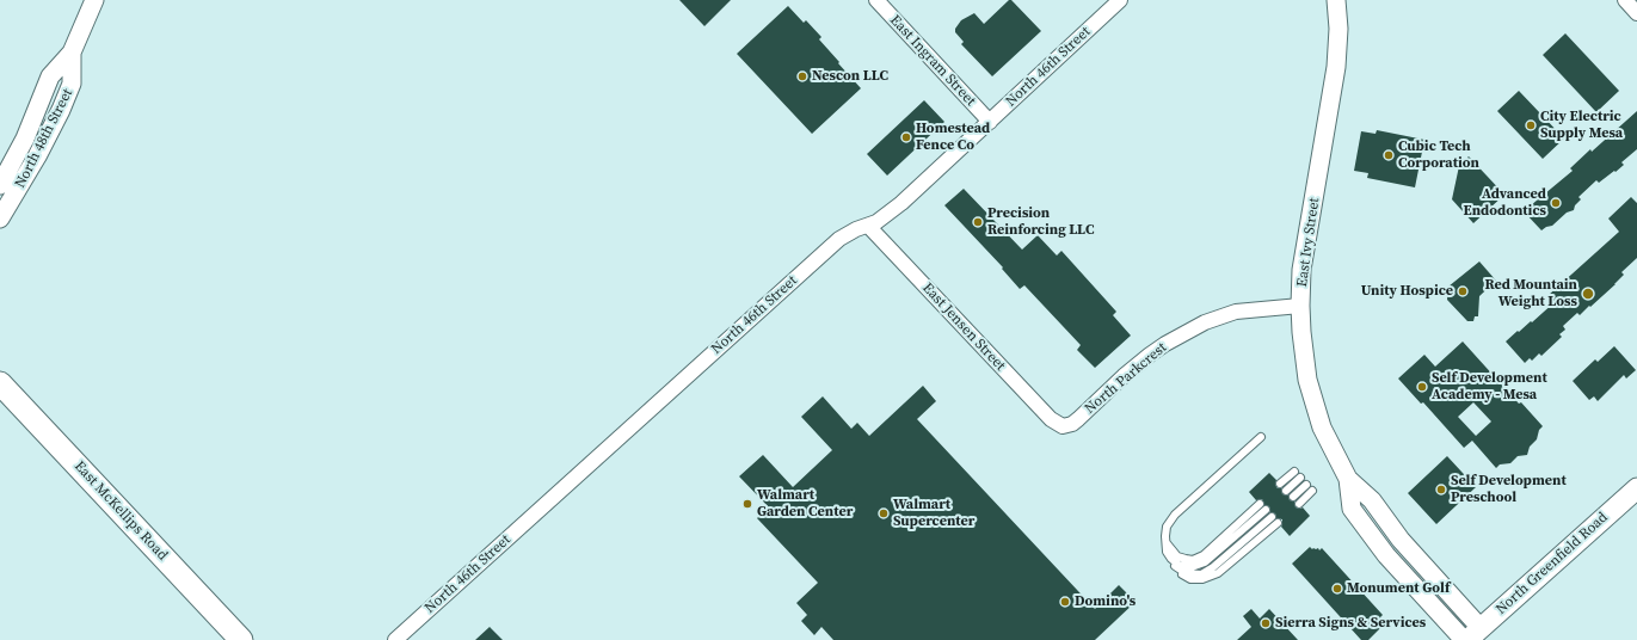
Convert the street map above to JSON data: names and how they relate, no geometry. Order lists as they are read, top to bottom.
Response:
{
  "streets": {
    "main road": ["East McKellips Road", "North Greenfield Road"],
    "street": [
      "East Ingram Street",
      "North 46th Street",
      "North 48th Street",
      "East Ivy Street",
      "East Jensen Street",
      "North Parkcrest"
    ]
  },
  "crossings": [
    ["East Ingram Street", "North 46th Street"],
    ["North 46th Street", "East Jensen Street"],
    ["East Ivy Street", "North Parkcrest"],
    ["East Ivy Street", "North Greenfield Road"],
    ["East Jensen Street", "North Parkcrest"]
  ],
  "places": [
    "Nescon LLC",
    "City Electric Supply Mesa",
    "Homestead Fence Co",
    "Cubic Tech Corporation",
    "Advanced Endodontics",
    "Precision Reinforcing LLC",
    "Unity Hospice",
    "Red Mountain Weight Loss",
    "Self Development Academy - Mesa",
    "Self Development Preschool",
    "Walmart Garden Center",
    "Walmart Supercenter",
    "Monument Golf",
    "Domino's",
    "Sierra Signs & Services"
  ]
}
